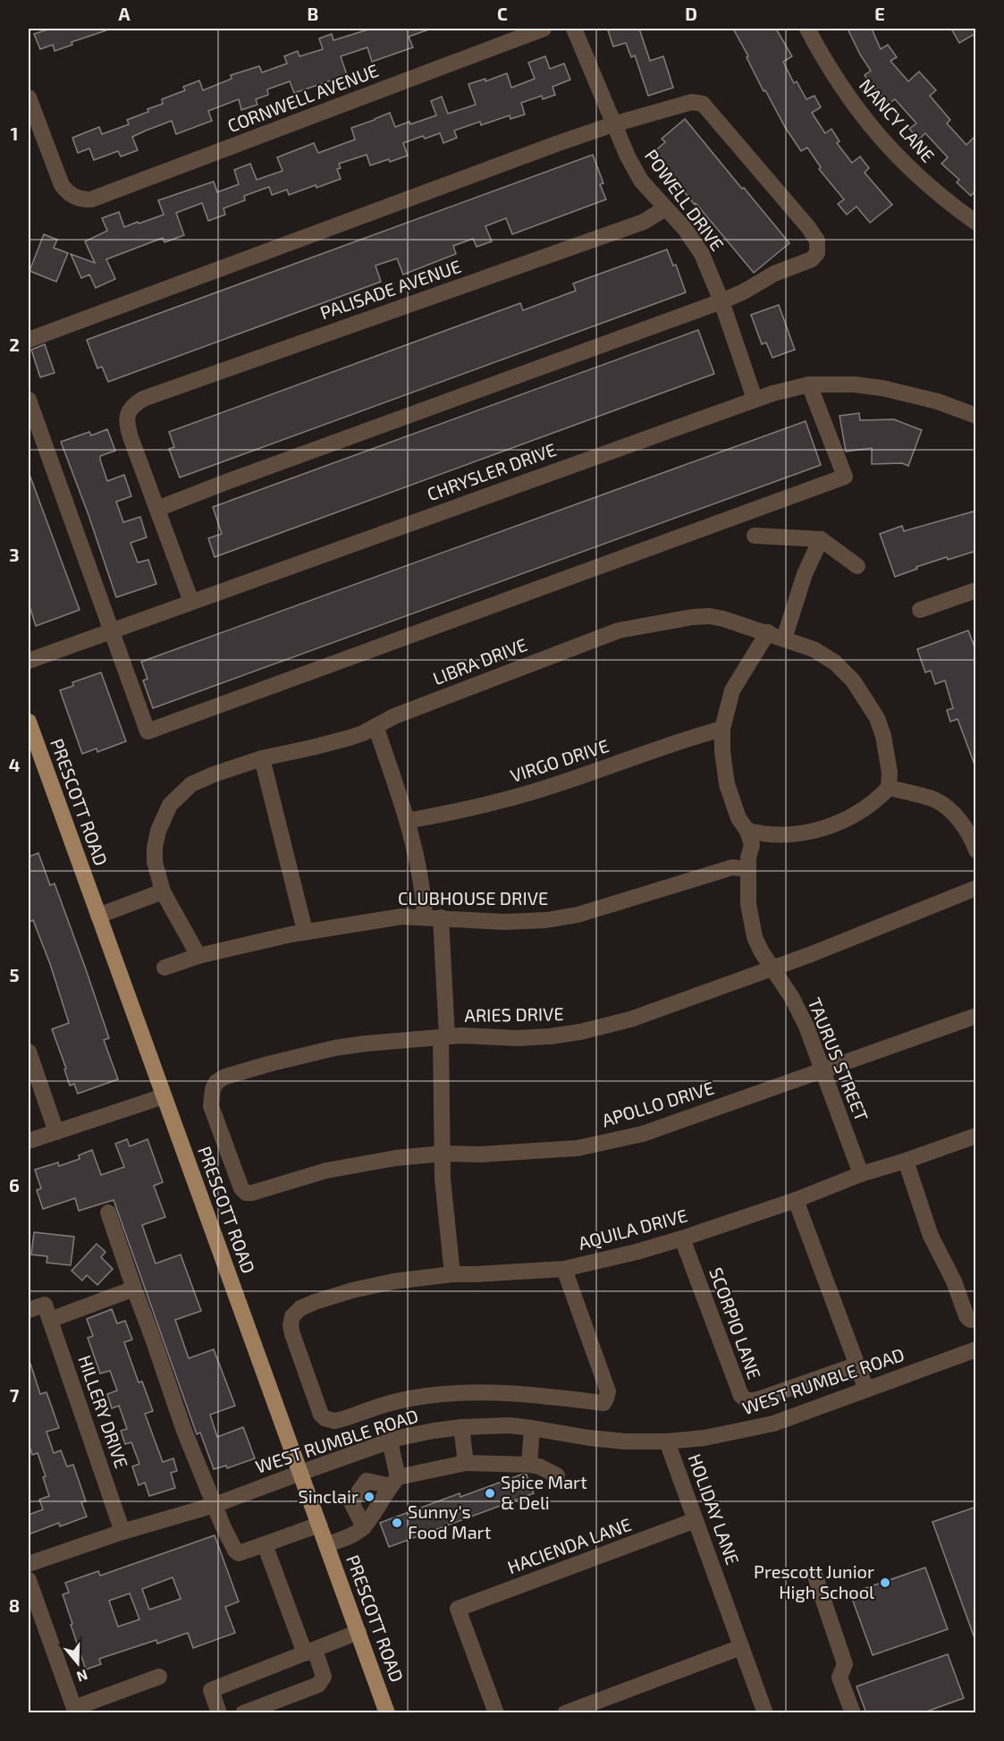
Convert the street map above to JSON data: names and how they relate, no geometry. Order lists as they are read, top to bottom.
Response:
{
  "streets": {
    "main road": ["PRESCOTT ROAD"],
    "street": [
      "CORNWELL AVENUE",
      "NANCY LANE",
      "POWELL DRIVE",
      "PALISADE AVENUE",
      "CHRYSLER DRIVE",
      "LIBRA DRIVE",
      "VIRGO DRIVE",
      "CLUBHOUSE DRIVE",
      "ARIES DRIVE",
      "TAURUS STREET",
      "APOLLO DRIVE",
      "AQUILA DRIVE",
      "SCORPIO LANE",
      "WEST RUMBLE ROAD",
      "HILLERY DRIVE",
      "HOLIDAY LANE",
      "HACIENDA LANE"
    ]
  },
  "crossings": [
    ["POWELL DRIVE", "PALISADE AVENUE"],
    ["POWELL DRIVE", "CHRYSLER DRIVE"],
    ["LIBRA DRIVE", "VIRGO DRIVE"],
    ["LIBRA DRIVE", "CLUBHOUSE DRIVE"],
    ["LIBRA DRIVE", "TAURUS STREET"],
    ["VIRGO DRIVE", "TAURUS STREET"],
    ["PRESCOTT ROAD", "WEST RUMBLE ROAD"],
    ["CLUBHOUSE DRIVE", "TAURUS STREET"],
    ["ARIES DRIVE", "TAURUS STREET"],
    ["ARIES DRIVE", "APOLLO DRIVE"],
    ["TAURUS STREET", "APOLLO DRIVE"],
    ["TAURUS STREET", "AQUILA DRIVE"],
    ["AQUILA DRIVE", "SCORPIO LANE"],
    ["WEST RUMBLE ROAD", "HILLERY DRIVE"],
    ["WEST RUMBLE ROAD", "HOLIDAY LANE"],
    ["HOLIDAY LANE", "HACIENDA LANE"]
  ],
  "places": [
    "Spice Mart & Deli",
    "Sinclair",
    "Sunny's Food Mart",
    "Prescott Junior High School"
  ],
  "north": "bottom",
  "grid": {
    "columns": [
      "A",
      "B",
      "C",
      "D",
      "E"
    ],
    "rows": [
      "1",
      "2",
      "3",
      "4",
      "5",
      "6",
      "7",
      "8"
    ]
  }
}
